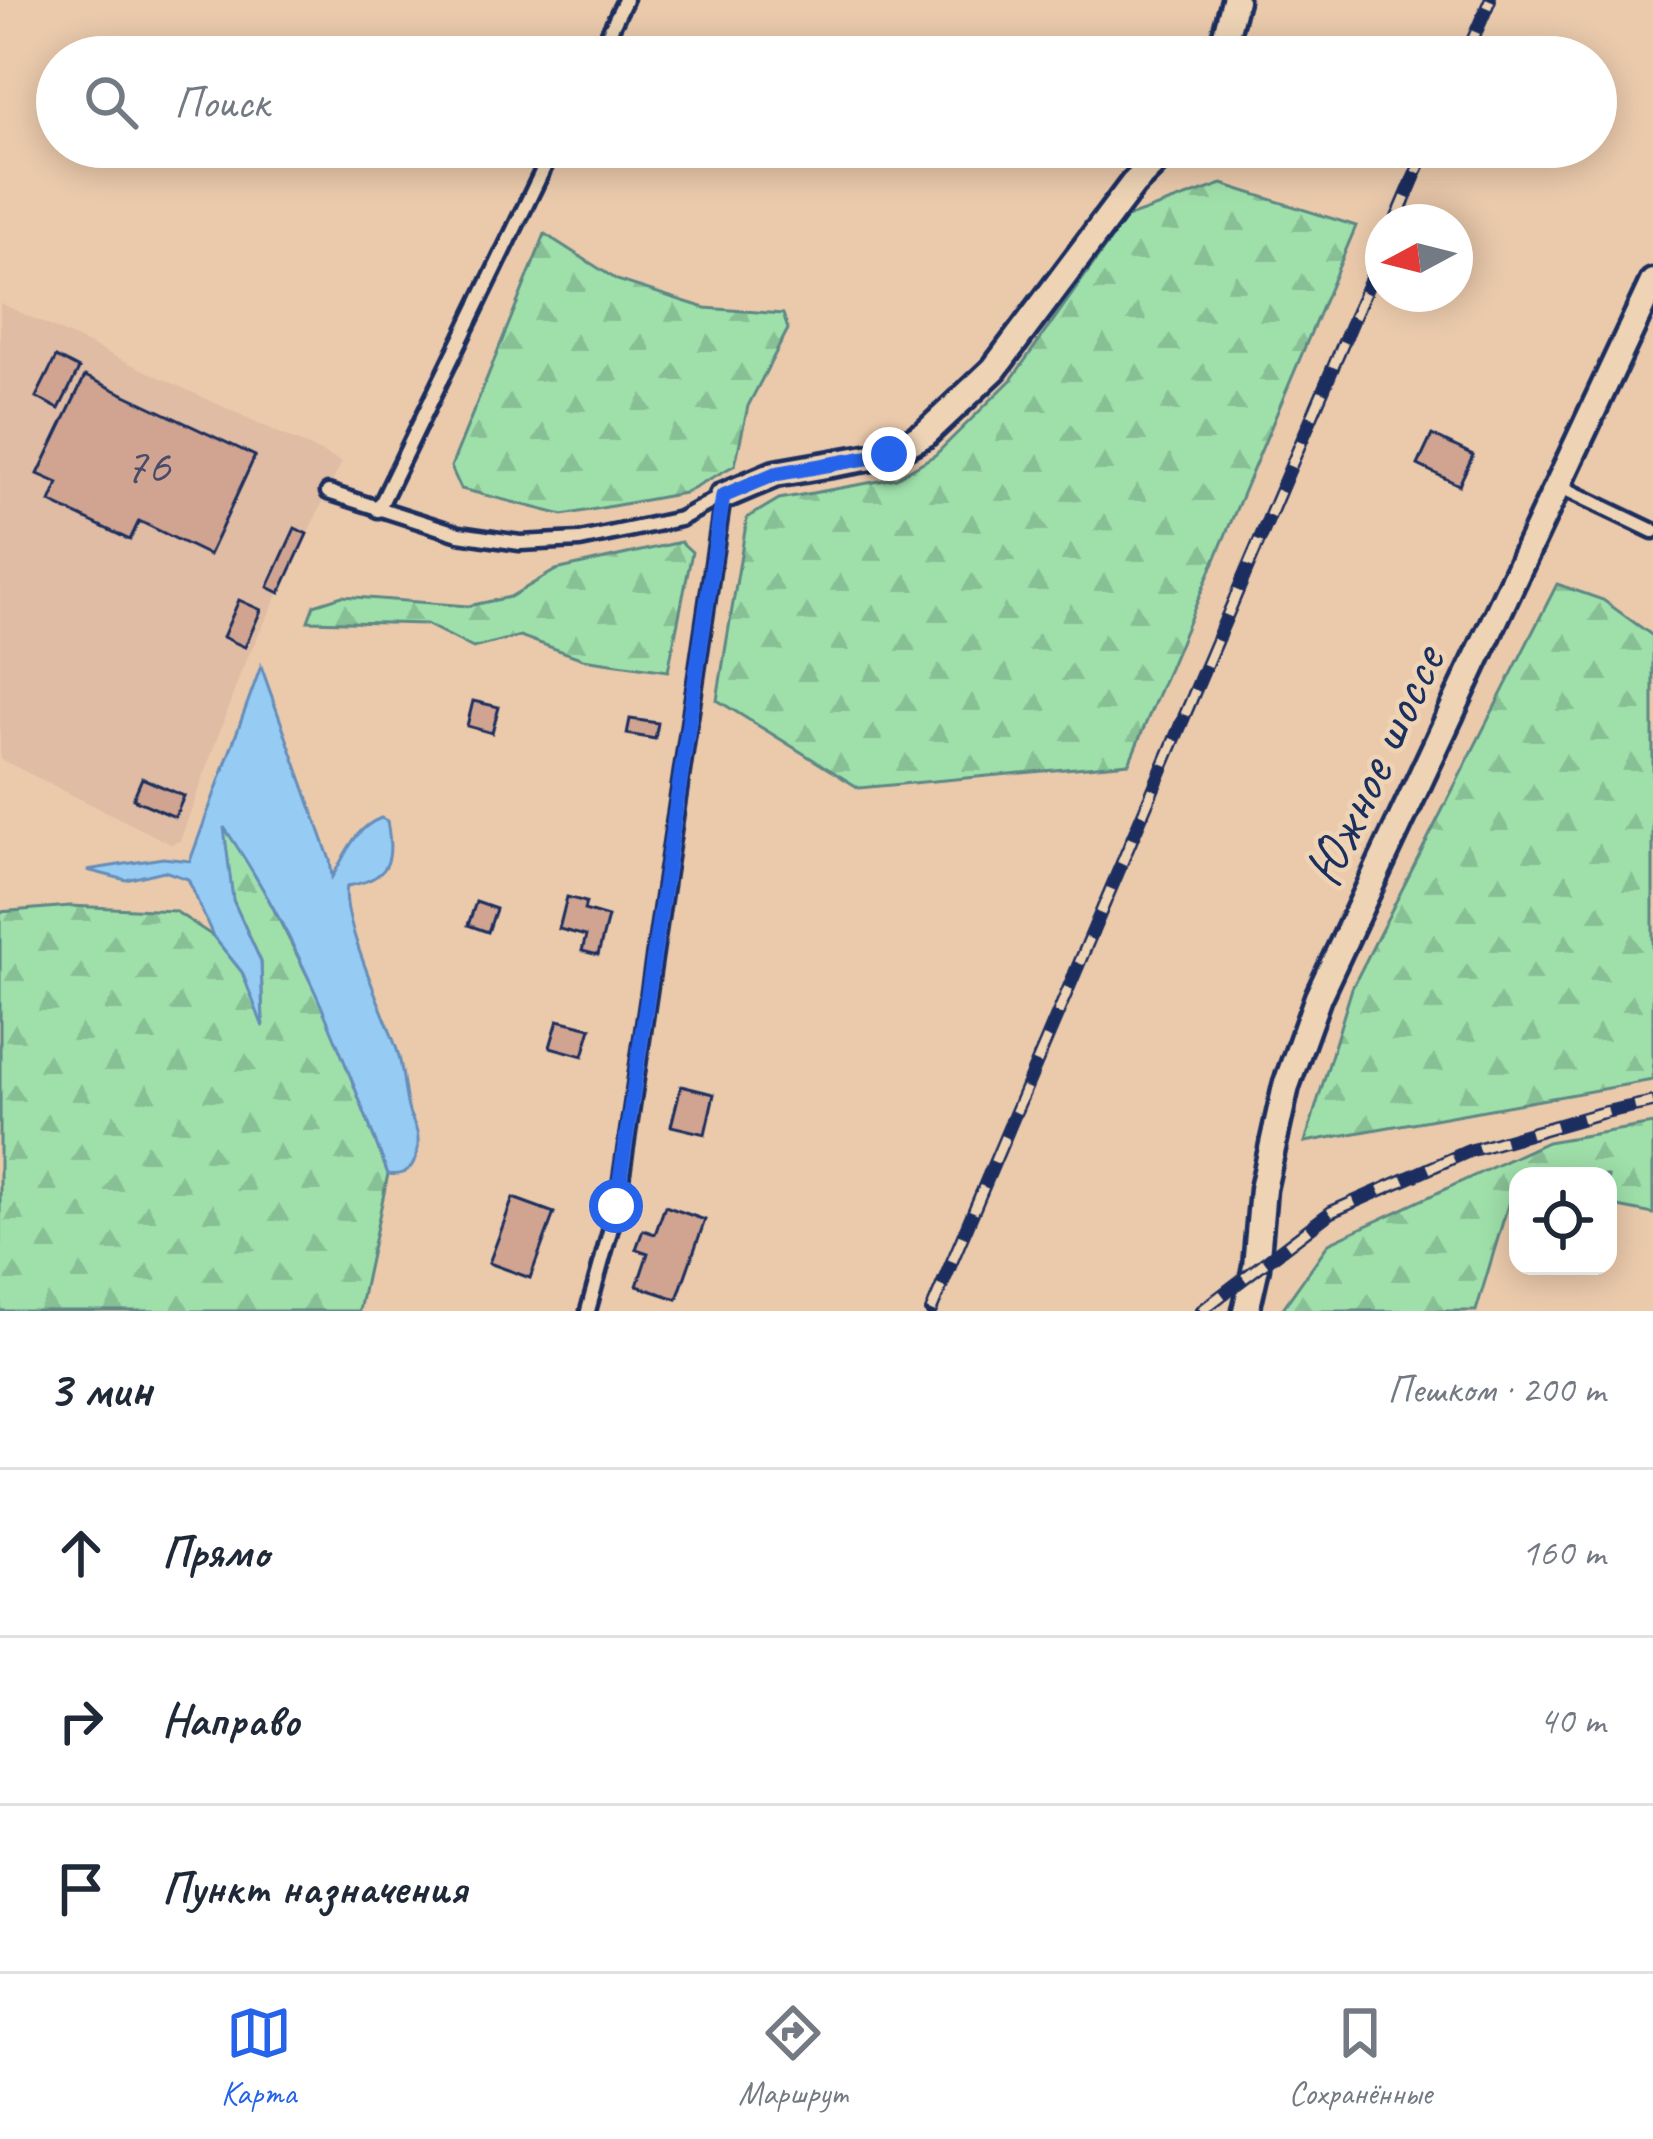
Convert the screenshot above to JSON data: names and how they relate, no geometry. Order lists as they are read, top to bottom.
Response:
{
  "streets": {
    "street": ["Южное шоссе"]
  },
  "house_numbers": ["76"],
  "north": "left",
  "page": {
    "search": "Поиск",
    "heading": ["3 мин", "Пешком · 200 m"],
    "list": [
      ["Прямо", "160 m"],
      ["Направо", "40 m"],
      "Пункт назначения"
    ],
    "nav": ["Карта", "Маршрут", "Сохранённые"]
  }
}
